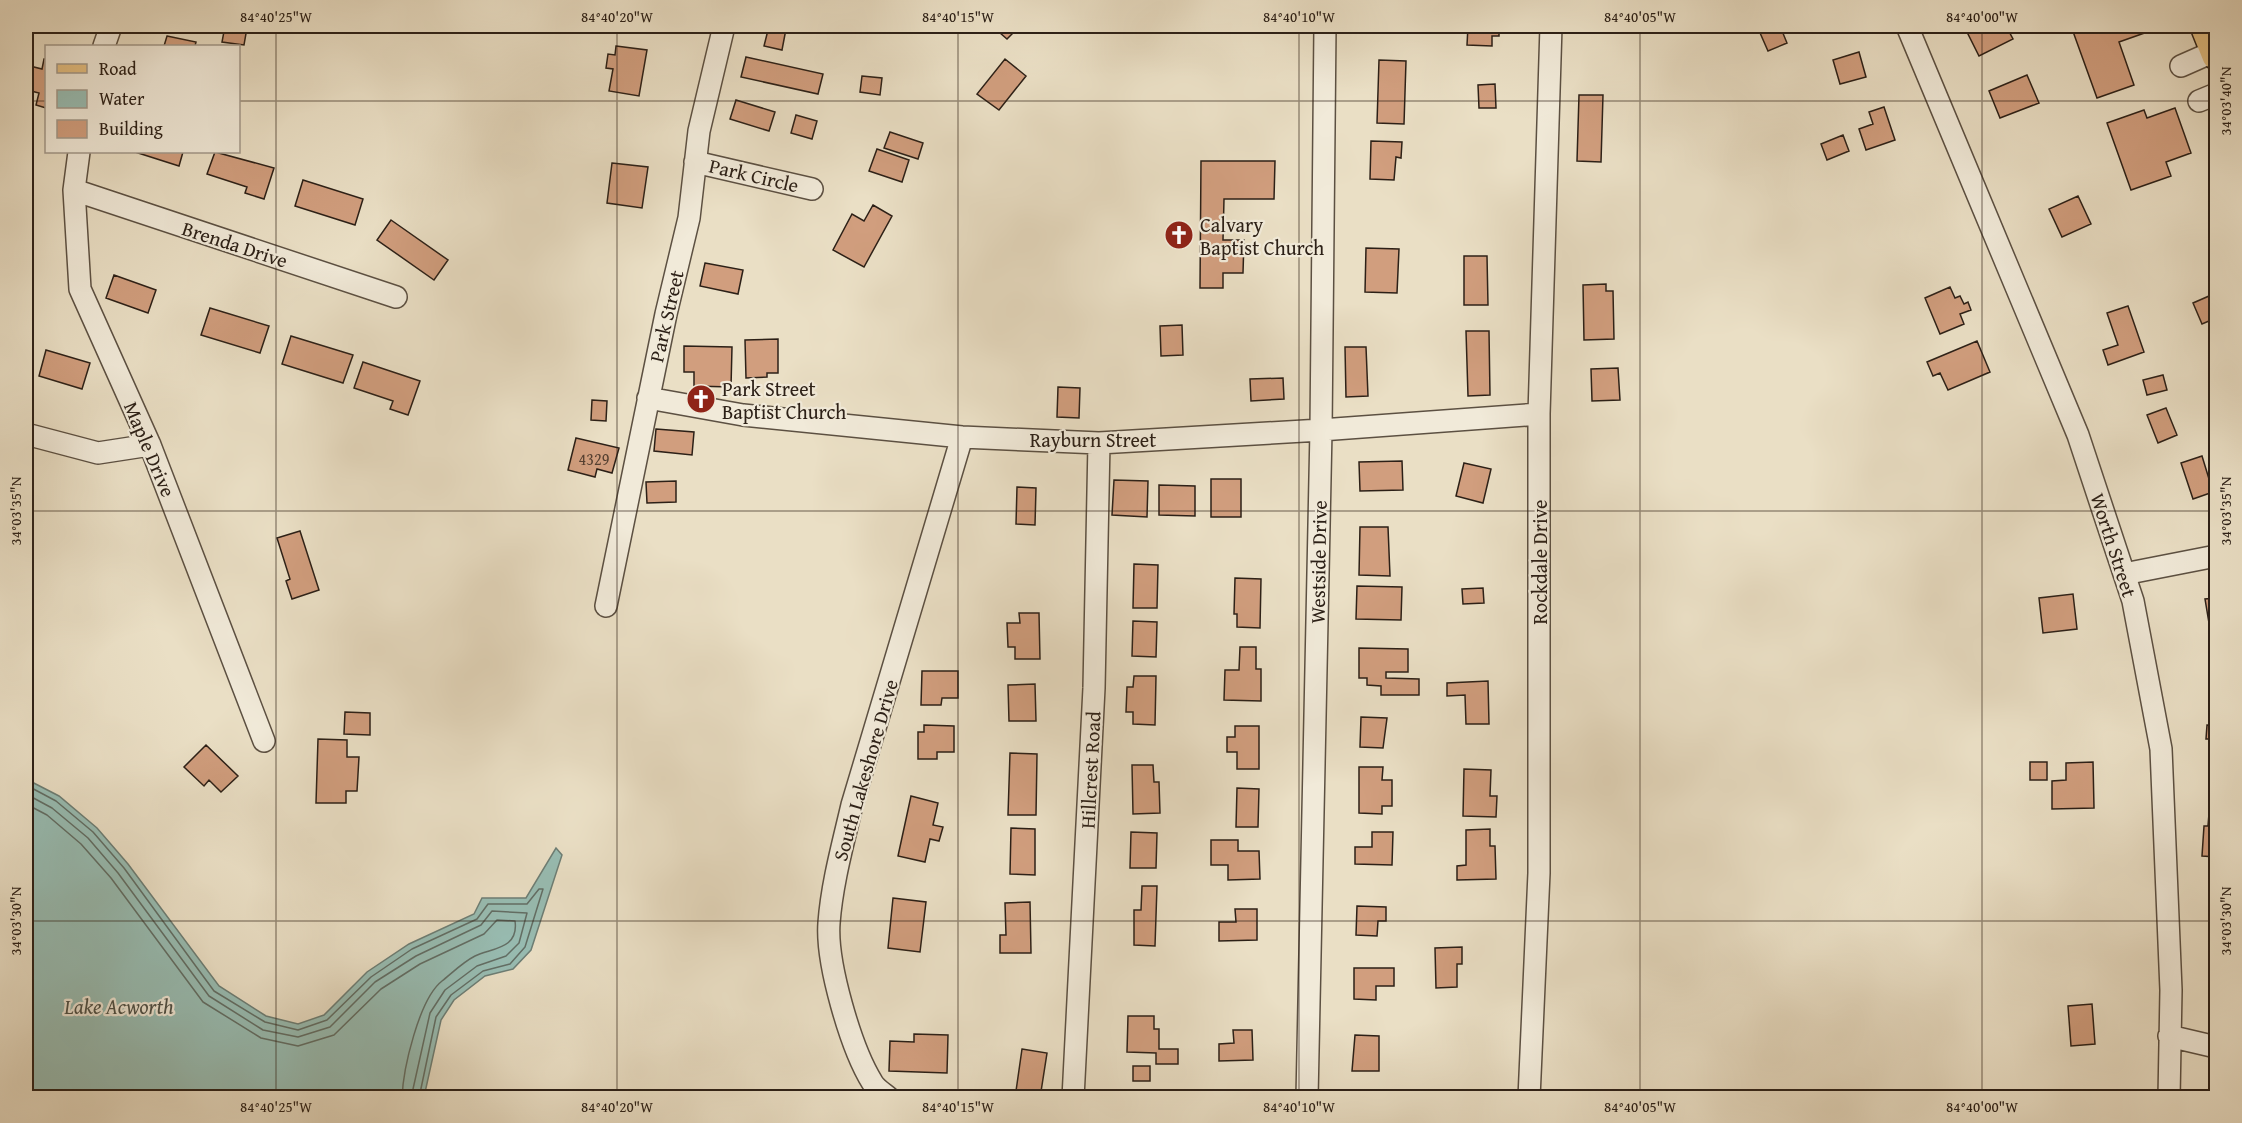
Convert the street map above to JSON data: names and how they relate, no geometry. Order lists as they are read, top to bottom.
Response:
{
  "streets": {
    "street": [
      "Park Circle",
      "Brenda Drive",
      "Park Street",
      "Rayburn Street",
      "Maple Drive",
      "Worth Street",
      "Westside Drive",
      "Rockdale Drive",
      "South Lakeshore Drive",
      "Hillcrest Road"
    ]
  },
  "crossings": [
    ["Park Circle", "Park Street"],
    ["Brenda Drive", "Maple Drive"],
    ["Park Street", "Rayburn Street"],
    ["Rayburn Street", "Westside Drive"],
    ["Rayburn Street", "Rockdale Drive"],
    ["Rayburn Street", "South Lakeshore Drive"],
    ["Rayburn Street", "Hillcrest Road"]
  ],
  "water": ["Lake Acworth"],
  "places": {
    "church": ["Calvary Baptist Church", "Park Street Baptist Church"]
  },
  "house_numbers": ["4329"],
  "legend": ["Road", "Water", "Building"],
  "coordinates": [
    "84°40'25\"W",
    "84°40'20\"W",
    "84°40'15\"W",
    "84°40'10\"W",
    "84°40'05\"W",
    "84°40'00\"W",
    "34°03'40\"N",
    "34°03'35\"N",
    "34°03'30\"N"
  ]
}
